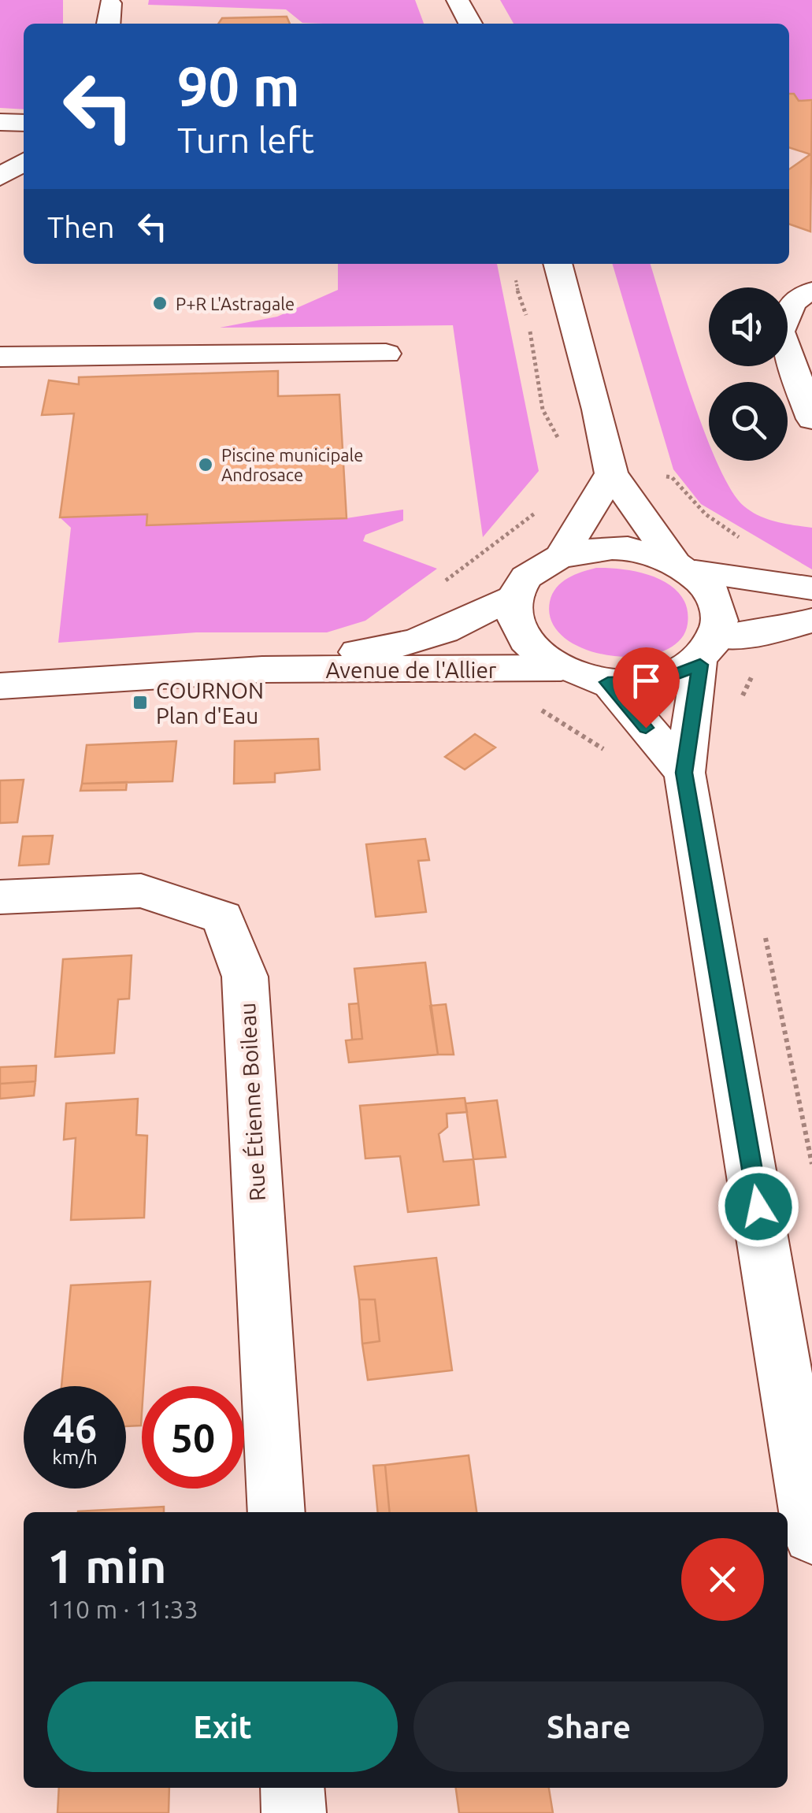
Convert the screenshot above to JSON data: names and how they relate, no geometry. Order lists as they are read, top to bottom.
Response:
{
  "streets": {
    "main road": ["Avenue de l'Allier", "Rue Étienne Boileau"]
  },
  "places": {
    "other": ["P+R L'Astragale", "Piscine municipale Androsace"],
    "transit": ["COURNON Plan d'Eau"]
  },
  "page": {
    "turn": ["90 m", "Turn left"],
    "then": "Then",
    "speed": "46 km/h",
    "limit": "50",
    "heading": ["1 min", "110 m · 11:33"],
    "buttons": ["Exit", "Share"]
  }
}
